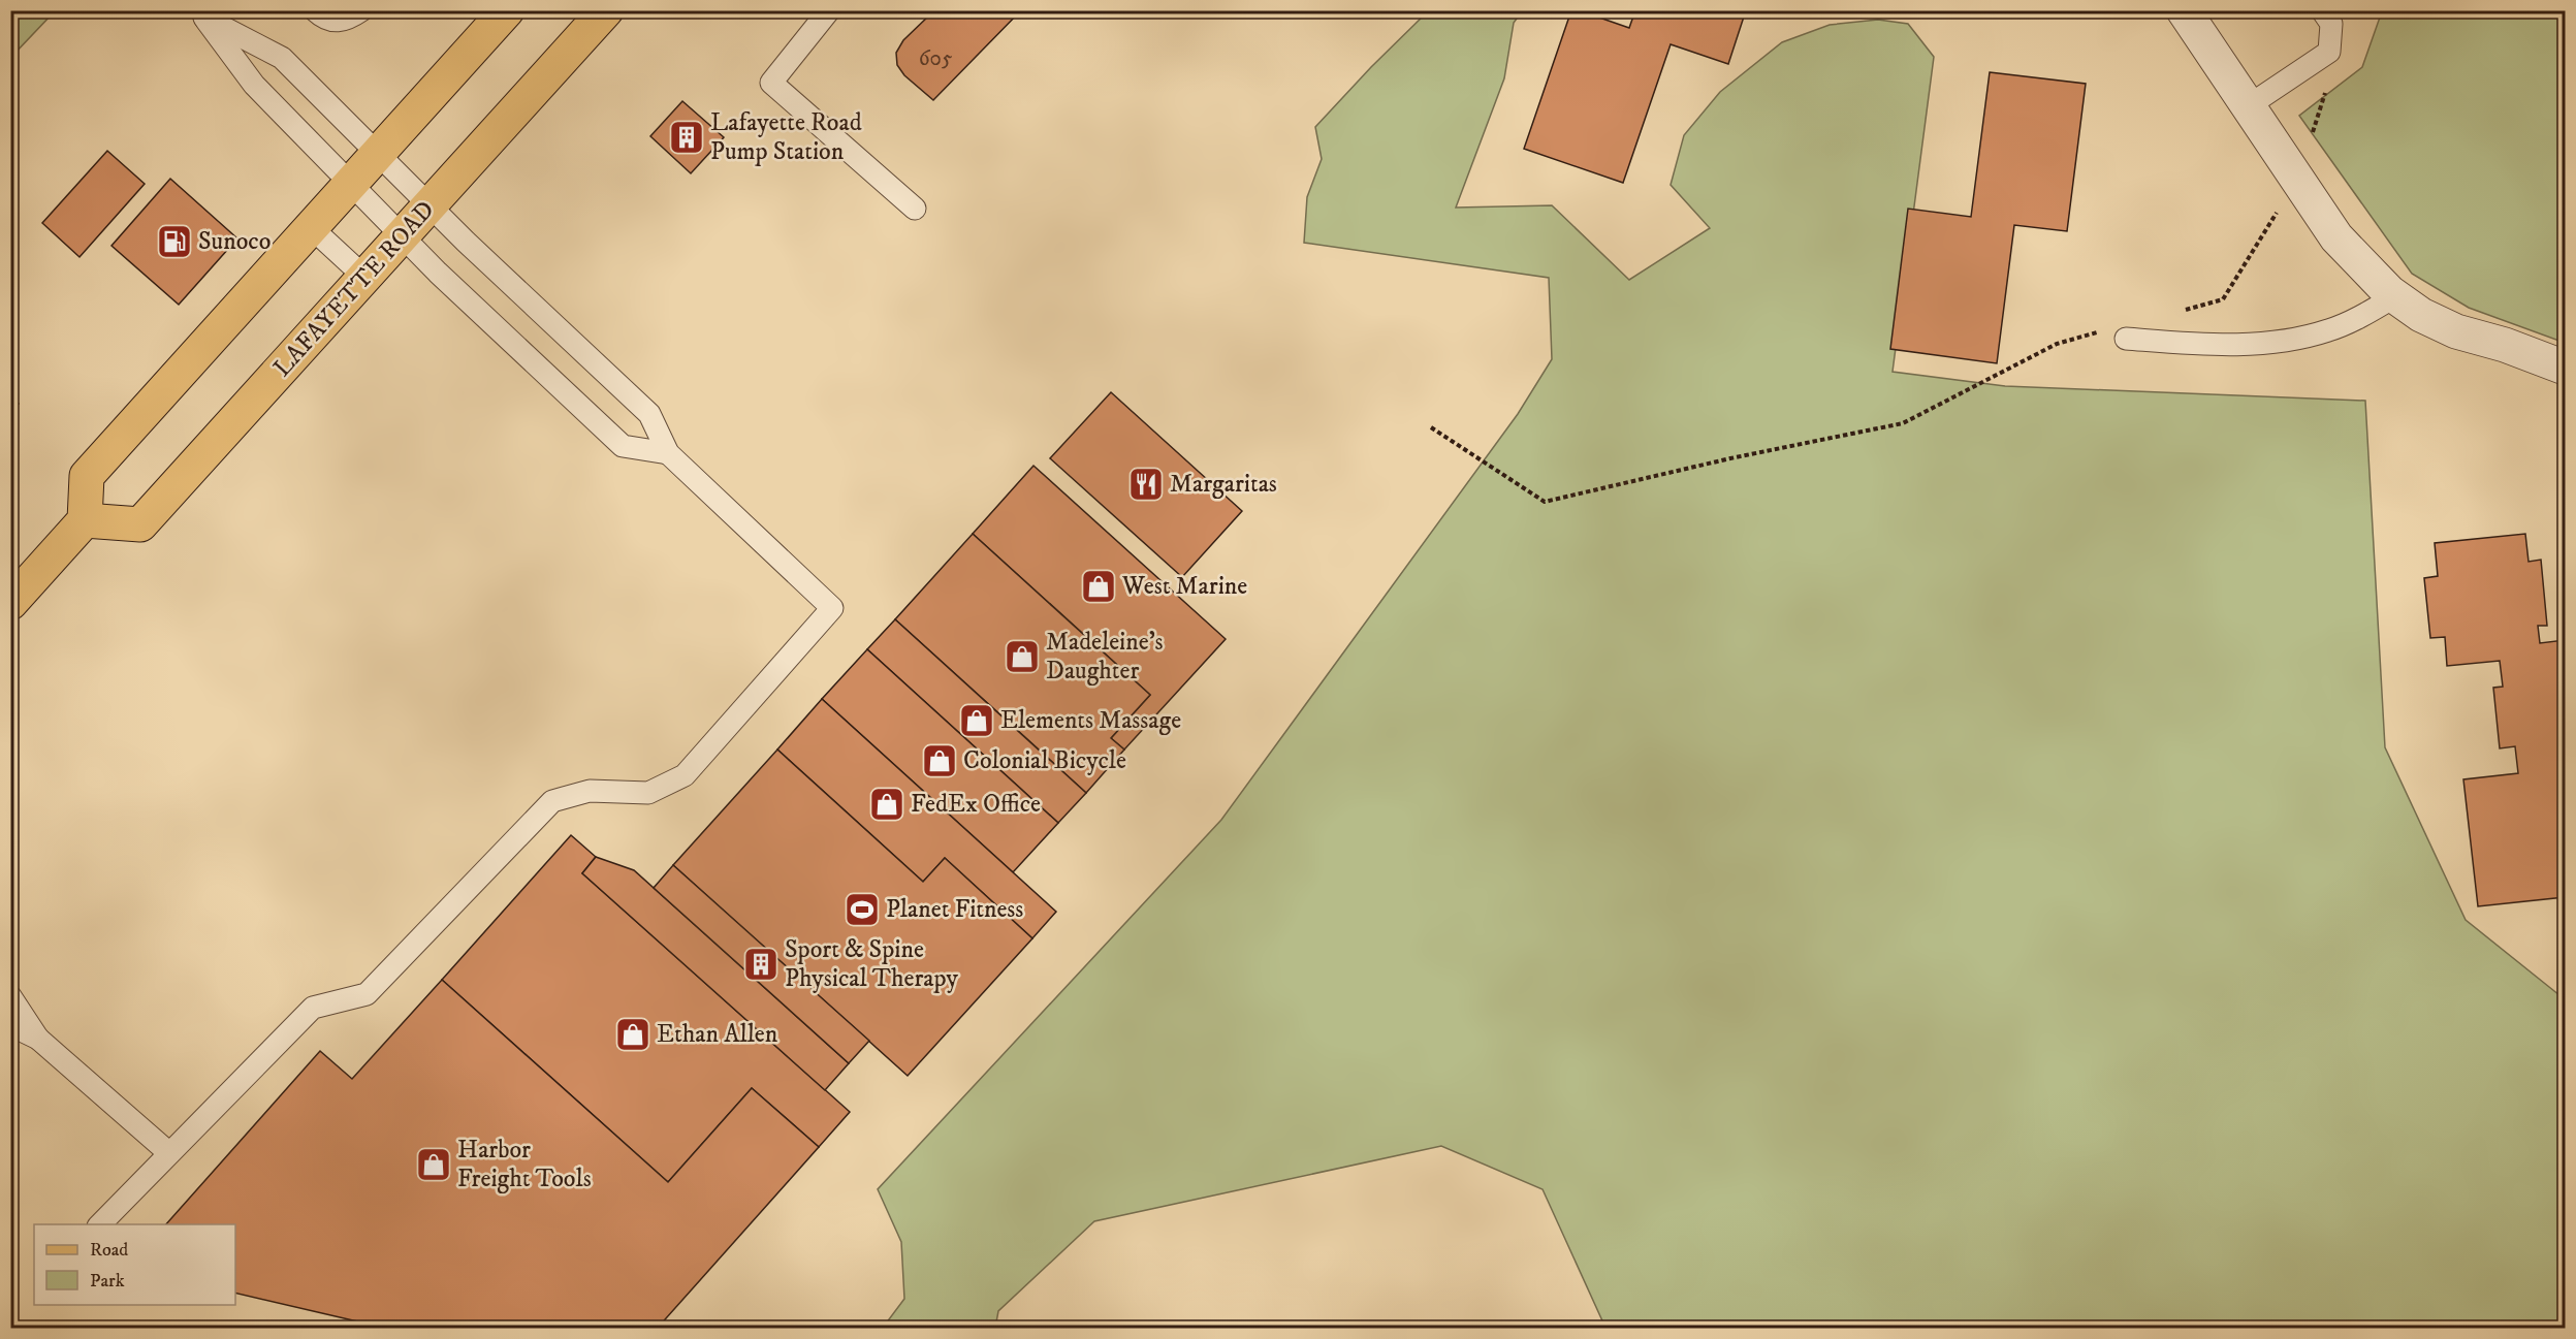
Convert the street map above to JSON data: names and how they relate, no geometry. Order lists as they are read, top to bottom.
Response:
{
  "streets": {
    "main road": ["LAFAYETTE ROAD"]
  },
  "places": {
    "building": ["Lafayette Road Pump Station", "Sport & Spine Physical Therapy"],
    "fuel station": ["Sunoco"],
    "restaurant": ["Margaritas"],
    "shop": [
      "West Marine",
      "Madeleine's Daughter",
      "Elements Massage",
      "Colonial Bicycle",
      "FedEx Office",
      "Ethan Allen",
      "Harbor Freight Tools"
    ],
    "sports": ["Planet Fitness"]
  },
  "house_numbers": ["605"],
  "legend": ["Road", "Park"]
}
